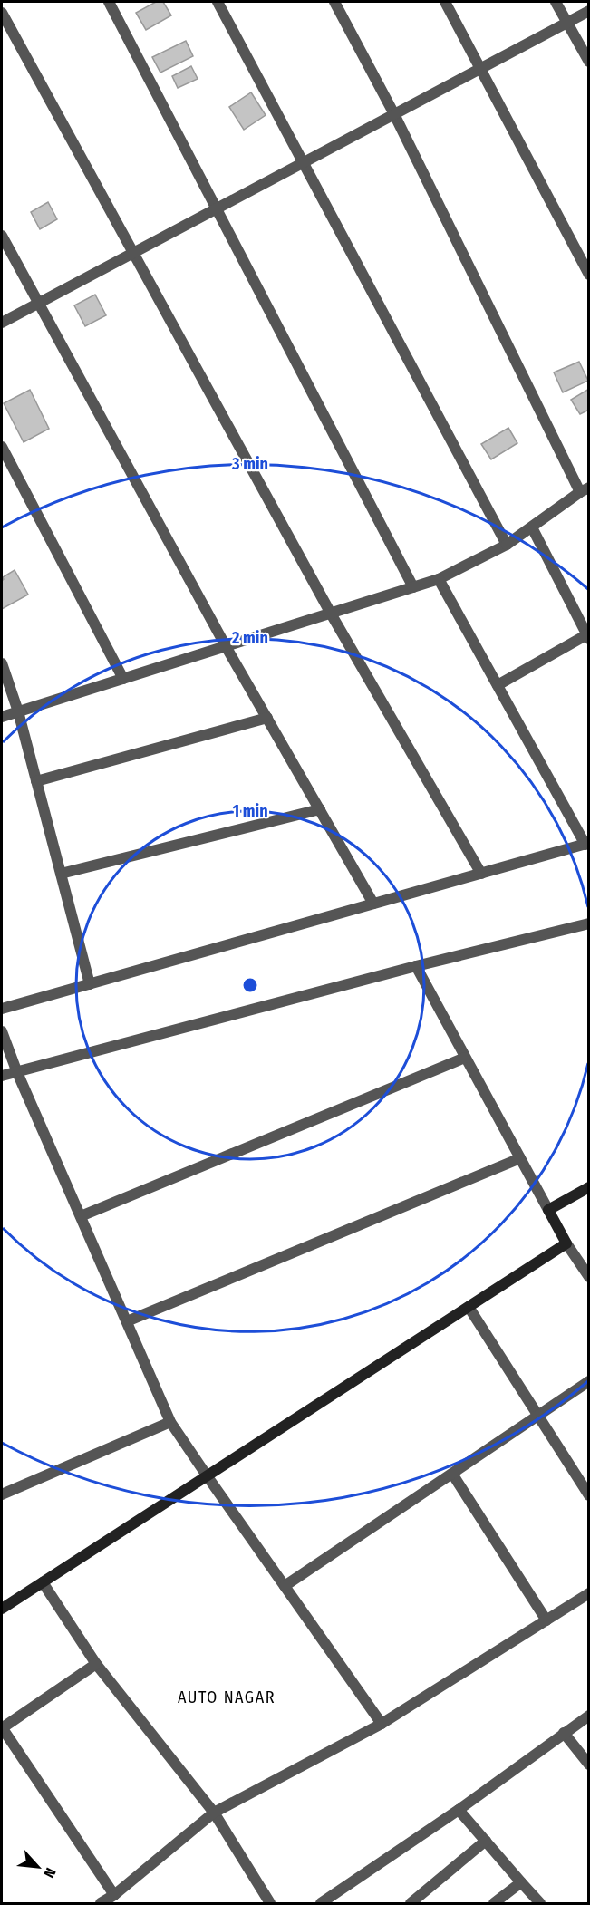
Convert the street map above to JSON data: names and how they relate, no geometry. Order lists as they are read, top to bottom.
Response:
{
  "districts": ["AUTO NAGAR"],
  "north": "bottom right",
  "rings": ["3 min", "2 min", "1 min"]
}
